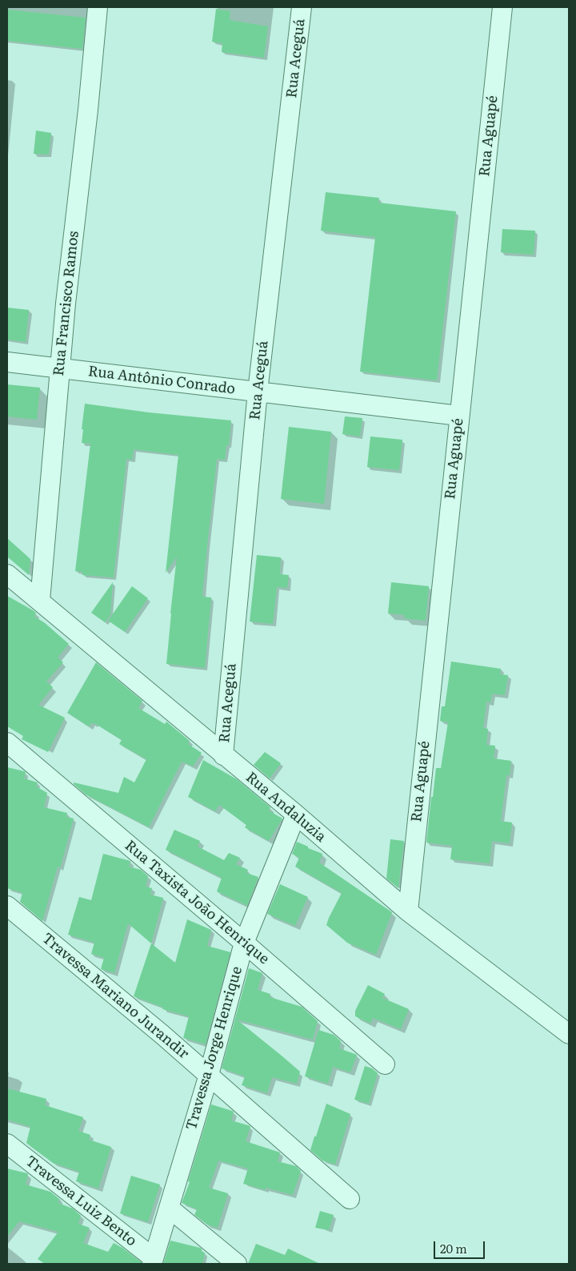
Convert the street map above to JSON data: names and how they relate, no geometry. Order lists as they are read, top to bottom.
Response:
{
  "streets": {
    "street": [
      "Rua Aceguá",
      "Rua Aguapé",
      "Rua Francisco Ramos",
      "Rua Antônio Conrado",
      "Rua Andaluzia",
      "Rua Taxista João Henrique",
      "Travessa Mariano Jurandir",
      "Travessa Jorge Henrique",
      "Travessa Luiz Bento"
    ]
  },
  "crossings": [
    ["Rua Aceguá", "Rua Antônio Conrado"],
    ["Rua Aceguá", "Rua Andaluzia"],
    ["Rua Aguapé", "Rua Antônio Conrado"],
    ["Rua Aguapé", "Rua Andaluzia"],
    ["Rua Francisco Ramos", "Rua Antônio Conrado"],
    ["Rua Francisco Ramos", "Rua Andaluzia"],
    ["Rua Andaluzia", "Travessa Jorge Henrique"],
    ["Rua Taxista João Henrique", "Travessa Jorge Henrique"],
    ["Travessa Mariano Jurandir", "Travessa Jorge Henrique"],
    ["Travessa Jorge Henrique", "Travessa Luiz Bento"]
  ],
  "scale_bar": "20 m"
}
